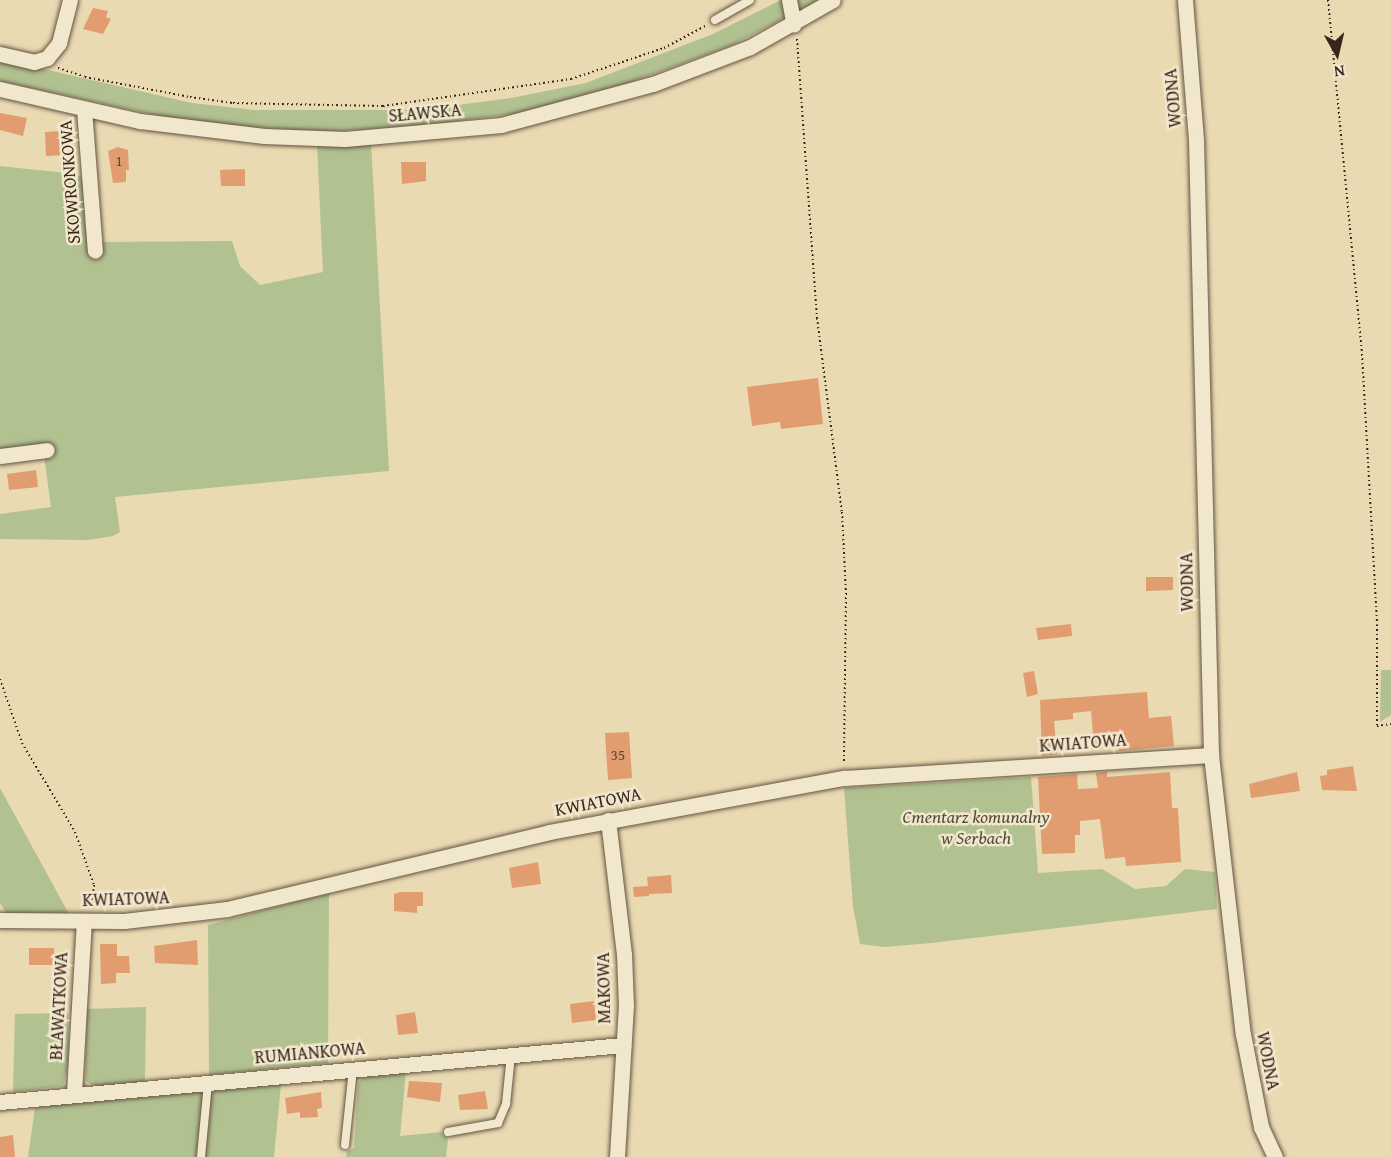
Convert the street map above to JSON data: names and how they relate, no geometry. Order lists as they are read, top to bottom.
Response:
{
  "streets": {
    "street": [
      "WODNA",
      "SŁAWSKA",
      "SKOWRONKOWA",
      "KWIATOWA",
      "MAKOWA",
      "BŁAWATKOWA",
      "RUMIANKOWA"
    ]
  },
  "crossings": [
    ["WODNA", "KWIATOWA"],
    ["SŁAWSKA", "SKOWRONKOWA"],
    ["KWIATOWA", "MAKOWA"],
    ["KWIATOWA", "BŁAWATKOWA"],
    ["MAKOWA", "RUMIANKOWA"],
    ["BŁAWATKOWA", "RUMIANKOWA"]
  ],
  "parks": ["Cmentarz komunalny w Serbach"],
  "house_numbers": ["1", "35"],
  "north": "bottom"
}
